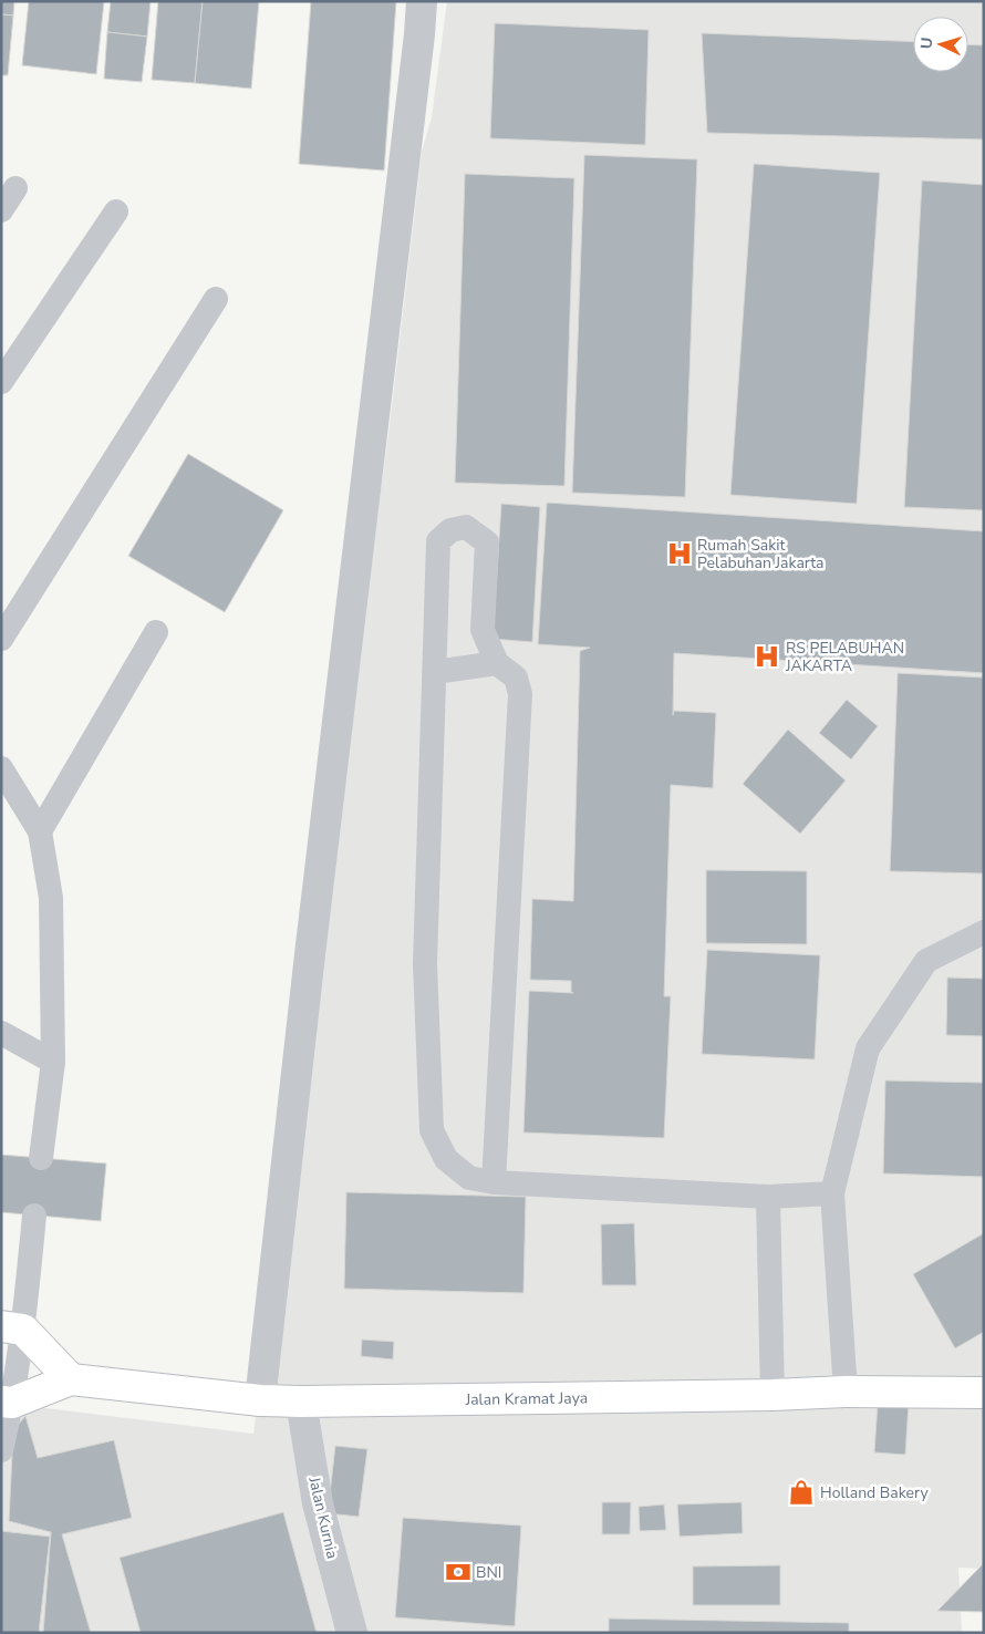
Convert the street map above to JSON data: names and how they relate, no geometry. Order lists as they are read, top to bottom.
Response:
{
  "streets": {
    "street": ["Jalan Kramat Jaya", "Jalan Kurnia"]
  },
  "crossings": [
    ["Jalan Kramat Jaya", "Jalan Kurnia"]
  ],
  "places": {
    "hospital": ["Rumah Sakit Pelabuhan Jakarta", "RS PELABUHAN JAKARTA"],
    "shop": ["Holland Bakery"],
    "bank": ["BNI"]
  },
  "north": "left"
}
